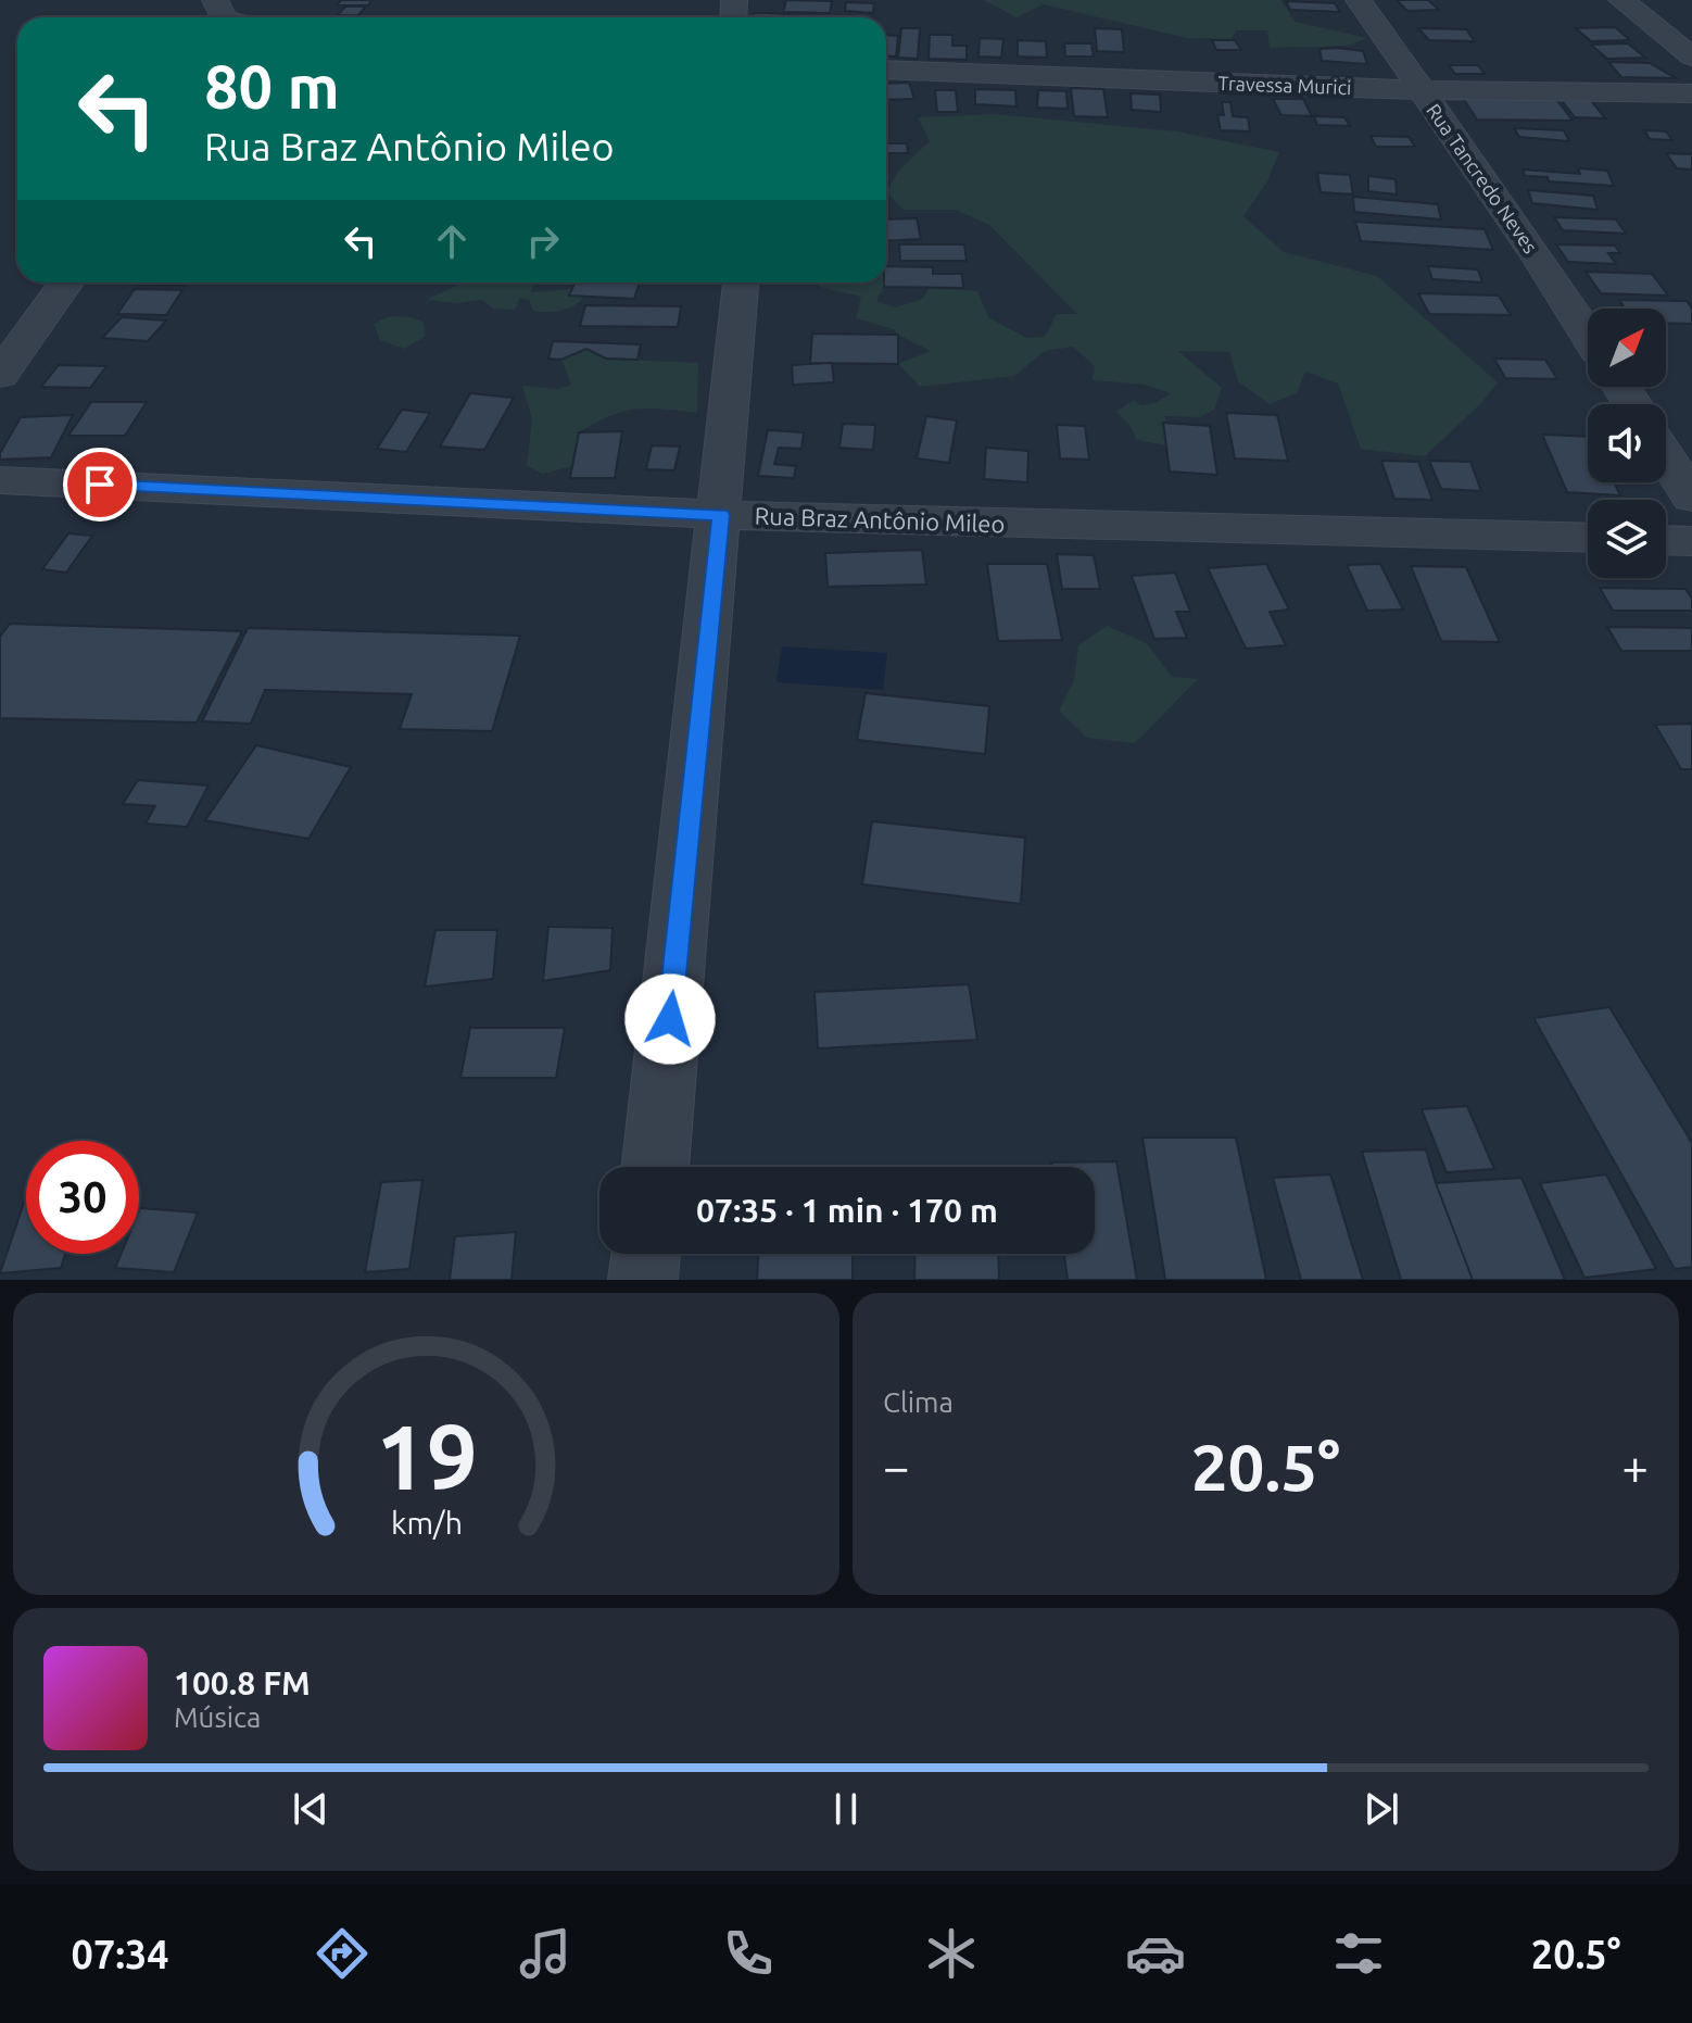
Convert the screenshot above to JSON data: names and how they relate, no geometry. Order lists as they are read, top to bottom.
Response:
{
  "streets": {
    "street": ["Travessa Murici", "Rua Tancredo Neves", "Rua Braz Antônio Mileo"]
  },
  "crossings": [
    ["Travessa Murici", "Rua Tancredo Neves"]
  ],
  "north": "top right",
  "page": {
    "turn": ["80 m", "Rua Braz Antônio Mileo"],
    "limit": "30",
    "trip": "07:35 · 1 min · 170 m",
    "tile": "Clima",
    "heat": ["−", "20.5°", "+"],
    "song": ["100.8 FM", "Música"],
    "tabs": ["07:34", "20.5°"],
    "gauge": ["19", "km/h"]
  }
}
